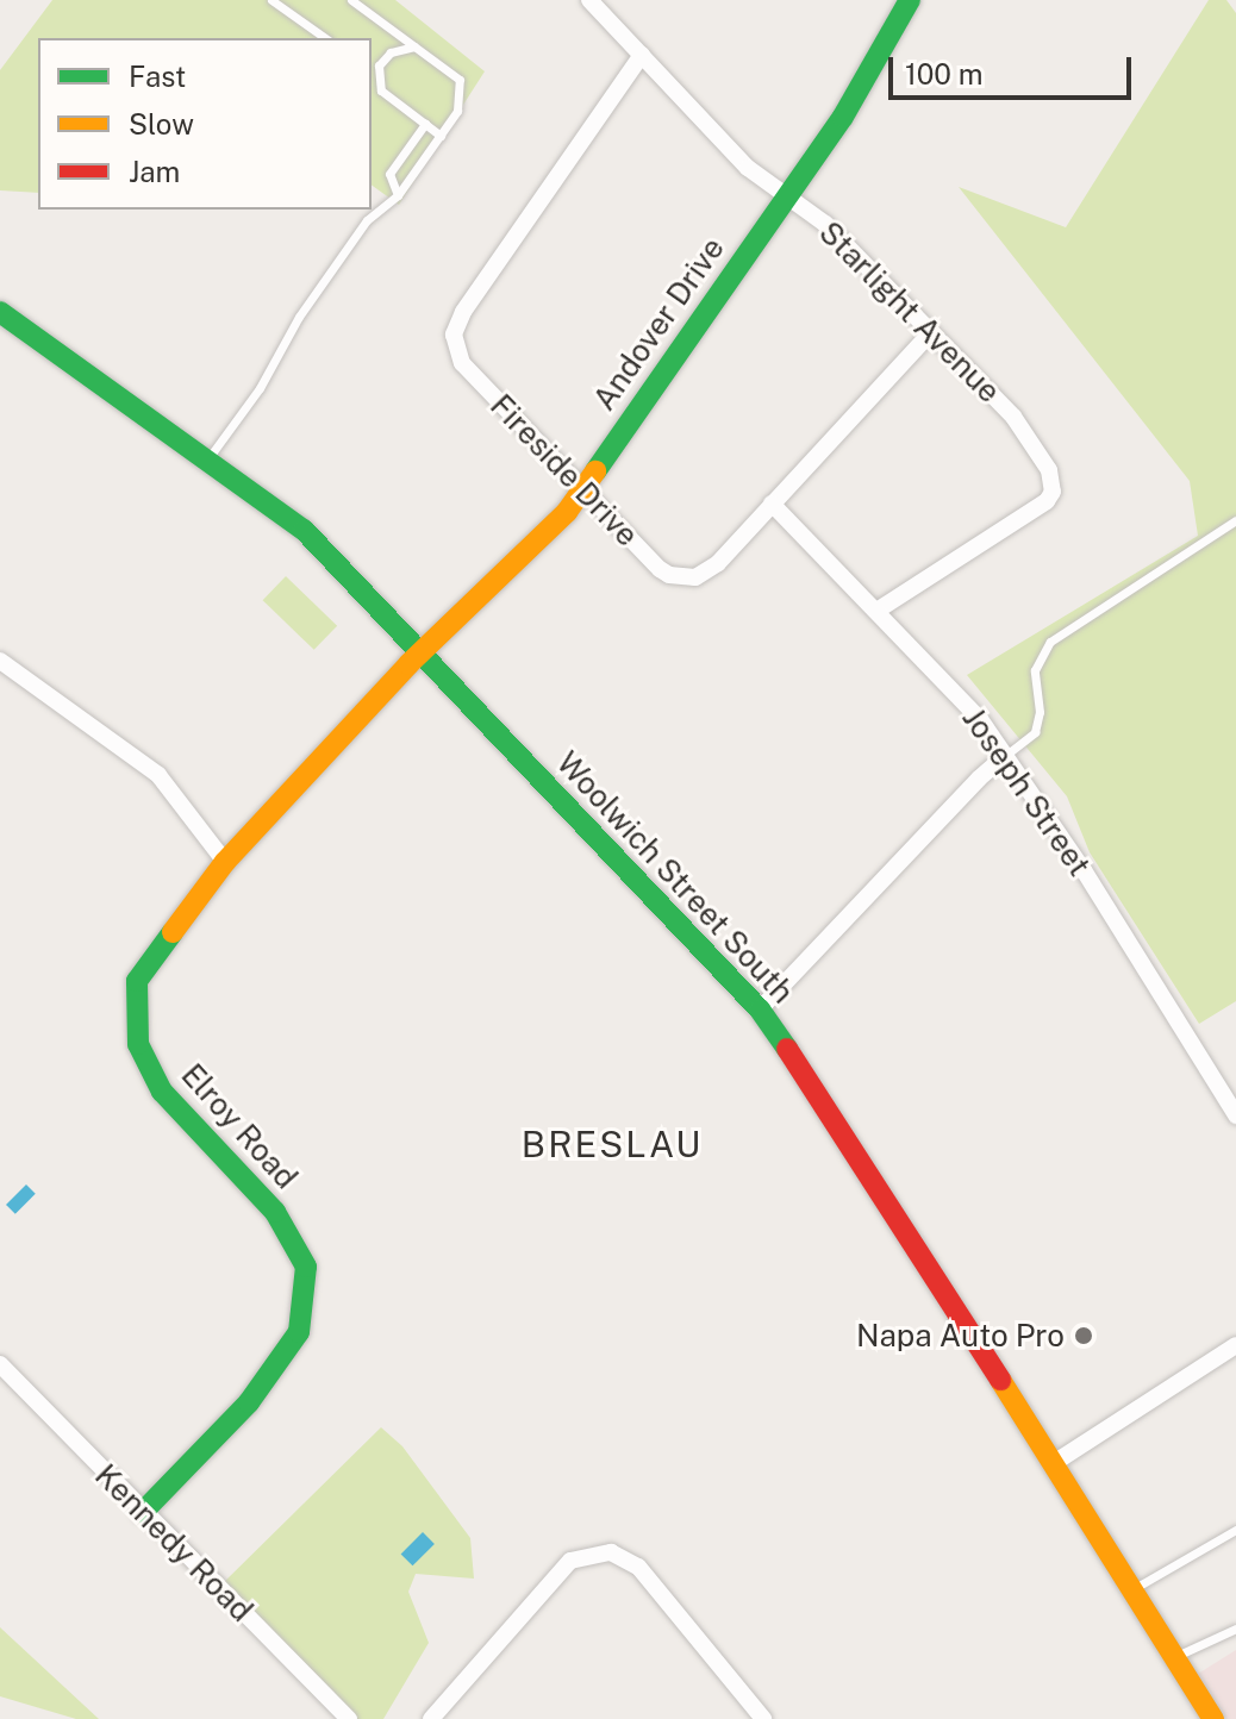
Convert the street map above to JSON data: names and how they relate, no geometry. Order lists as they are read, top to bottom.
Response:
{
  "streets": {
    "street": [
      "Starlight Avenue",
      "Andover Drive",
      "Fireside Drive",
      "Joseph Street",
      "Woolwich Street South",
      "Elroy Road",
      "Kennedy Road"
    ]
  },
  "crossings": [
    ["Starlight Avenue", "Andover Drive"],
    ["Starlight Avenue", "Fireside Drive"],
    ["Starlight Avenue", "Joseph Street"],
    ["Andover Drive", "Fireside Drive"],
    ["Andover Drive", "Woolwich Street South"],
    ["Andover Drive", "Elroy Road"],
    ["Fireside Drive", "Joseph Street"],
    ["Woolwich Street South", "Elroy Road"],
    ["Elroy Road", "Kennedy Road"]
  ],
  "districts": ["BRESLAU"],
  "places": ["Napa Auto Pro"],
  "legend": ["Fast", "Slow", "Jam"],
  "scale_bar": "100 m"
}
